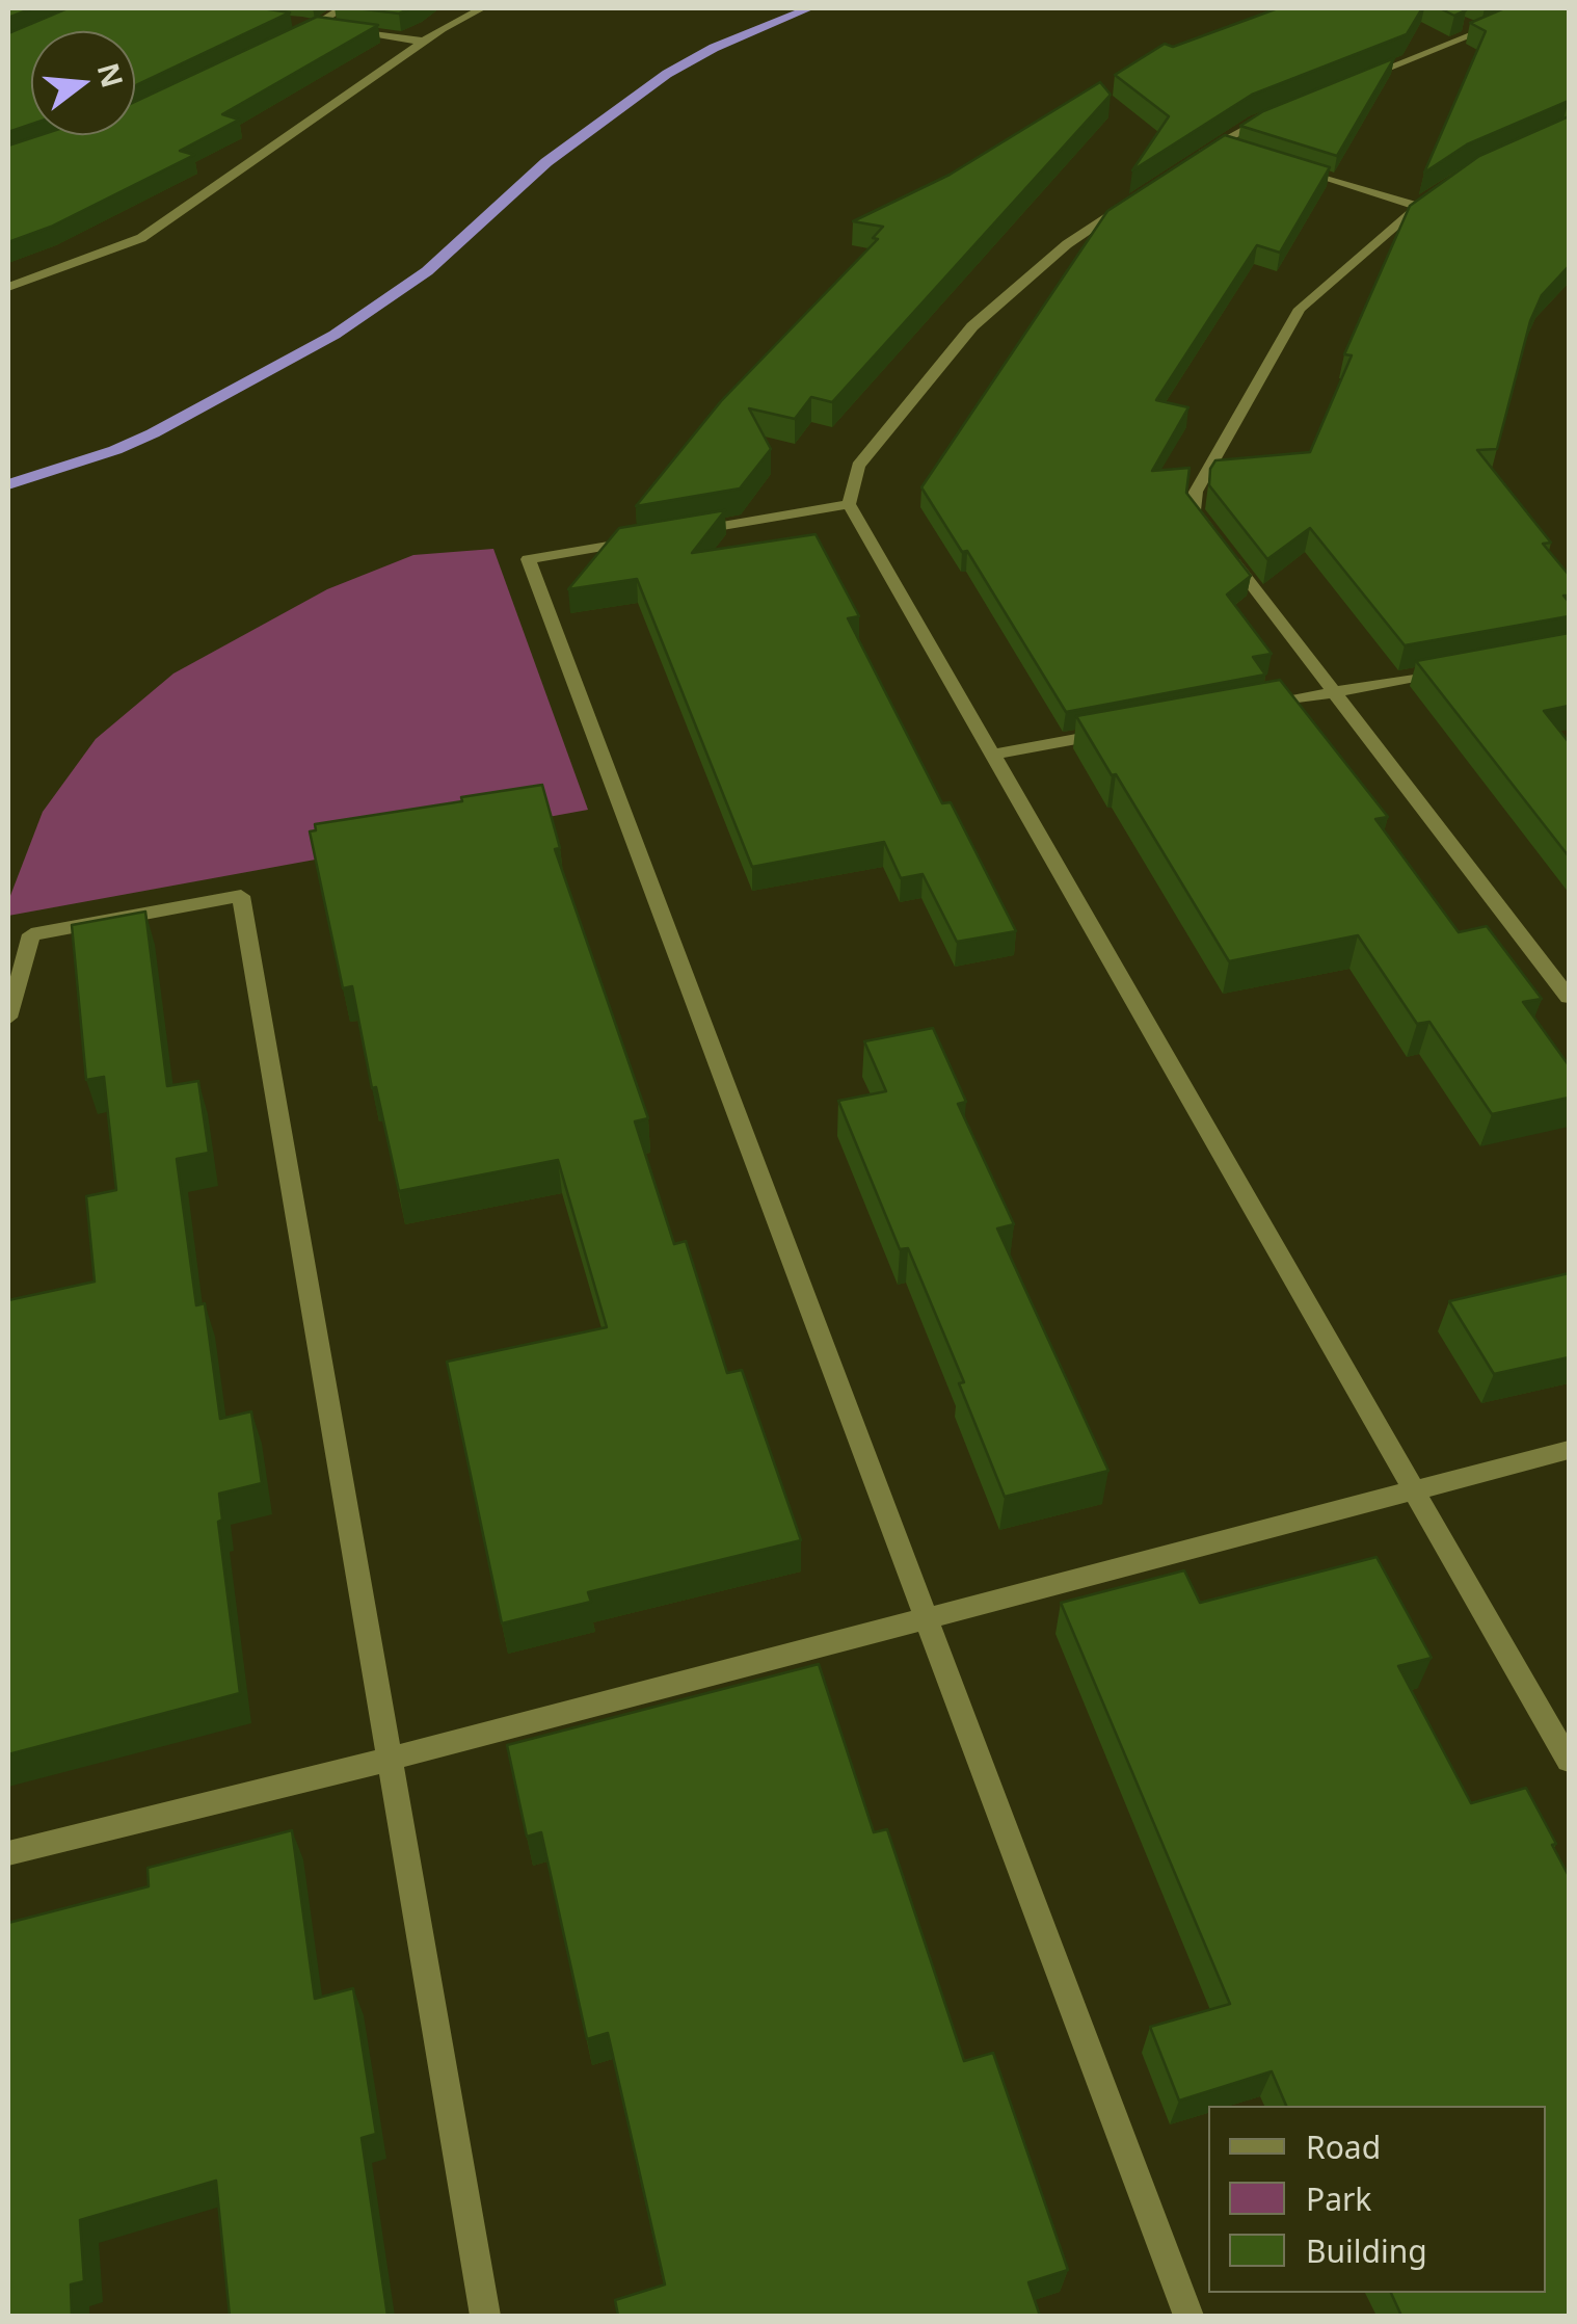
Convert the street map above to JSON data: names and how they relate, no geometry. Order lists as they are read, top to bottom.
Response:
{
  "legend": ["Road", "Park", "Building"],
  "north": "right"
}
